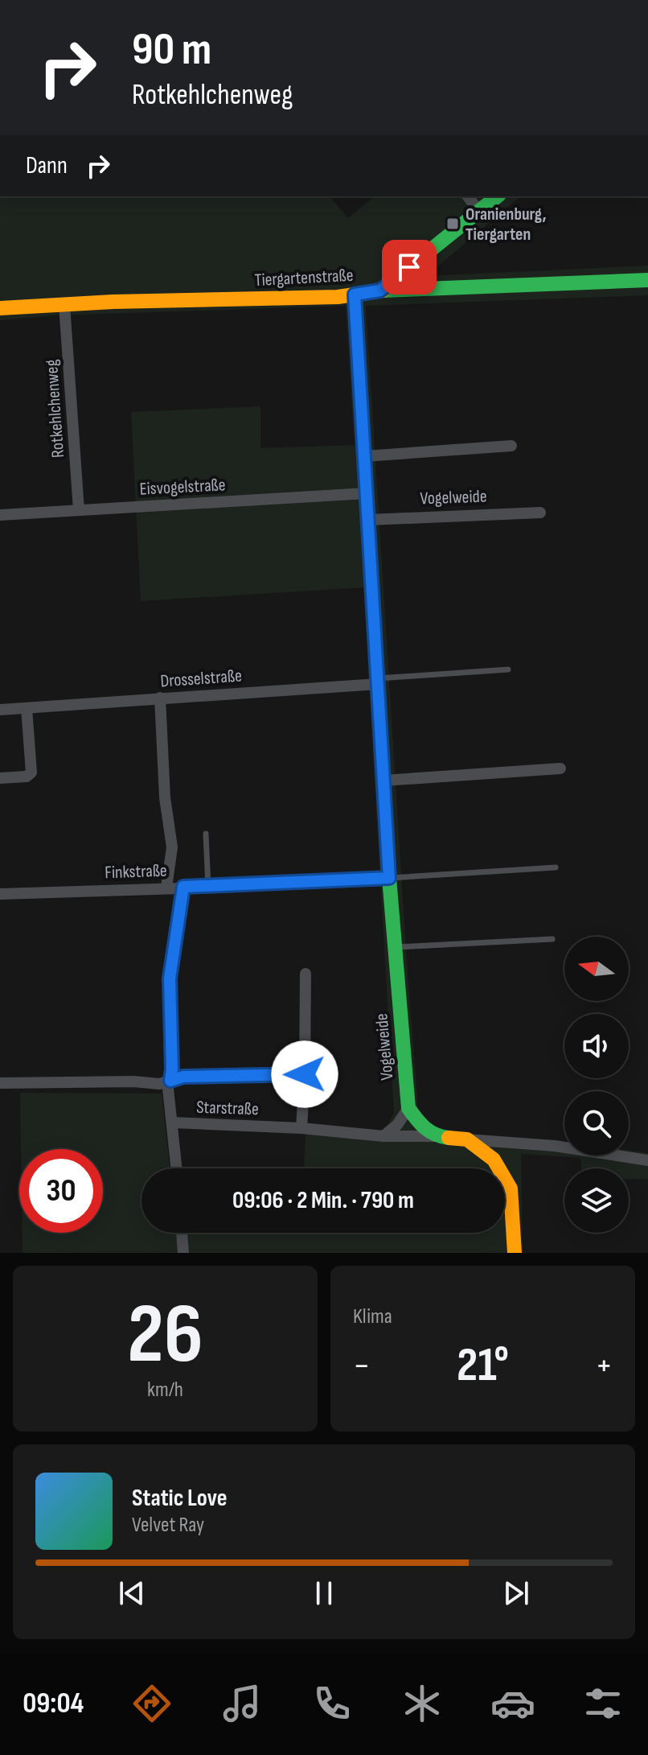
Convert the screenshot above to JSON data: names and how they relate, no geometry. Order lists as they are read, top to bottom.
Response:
{
  "streets": {
    "street": [
      "Tiergartenstraße",
      "Rotkehlchenweg",
      "Eisvogelstraße",
      "Vogelweide",
      "Drosselstraße",
      "Finkstraße",
      "Starstraße"
    ]
  },
  "crossings": [
    ["Tiergartenstraße", "Rotkehlchenweg"],
    ["Tiergartenstraße", "Vogelweide"],
    ["Rotkehlchenweg", "Eisvogelstraße"],
    ["Eisvogelstraße", "Vogelweide"],
    ["Vogelweide", "Drosselstraße"],
    ["Vogelweide", "Finkstraße"]
  ],
  "places": {
    "transit": ["Oranienburg, Tiergarten"]
  },
  "north": "left",
  "page": {
    "turn": ["90 m", "Rotkehlchenweg"],
    "then": "Dann",
    "limit": "30",
    "trip": "09:06 · 2 Min. · 790 m",
    "tile": [
      ["26", "km/h"],
      "Klima"
    ],
    "heat": ["−", "21°", "+"],
    "song": ["Static Love", "Velvet Ray"],
    "tabs": "09:04"
  }
}
